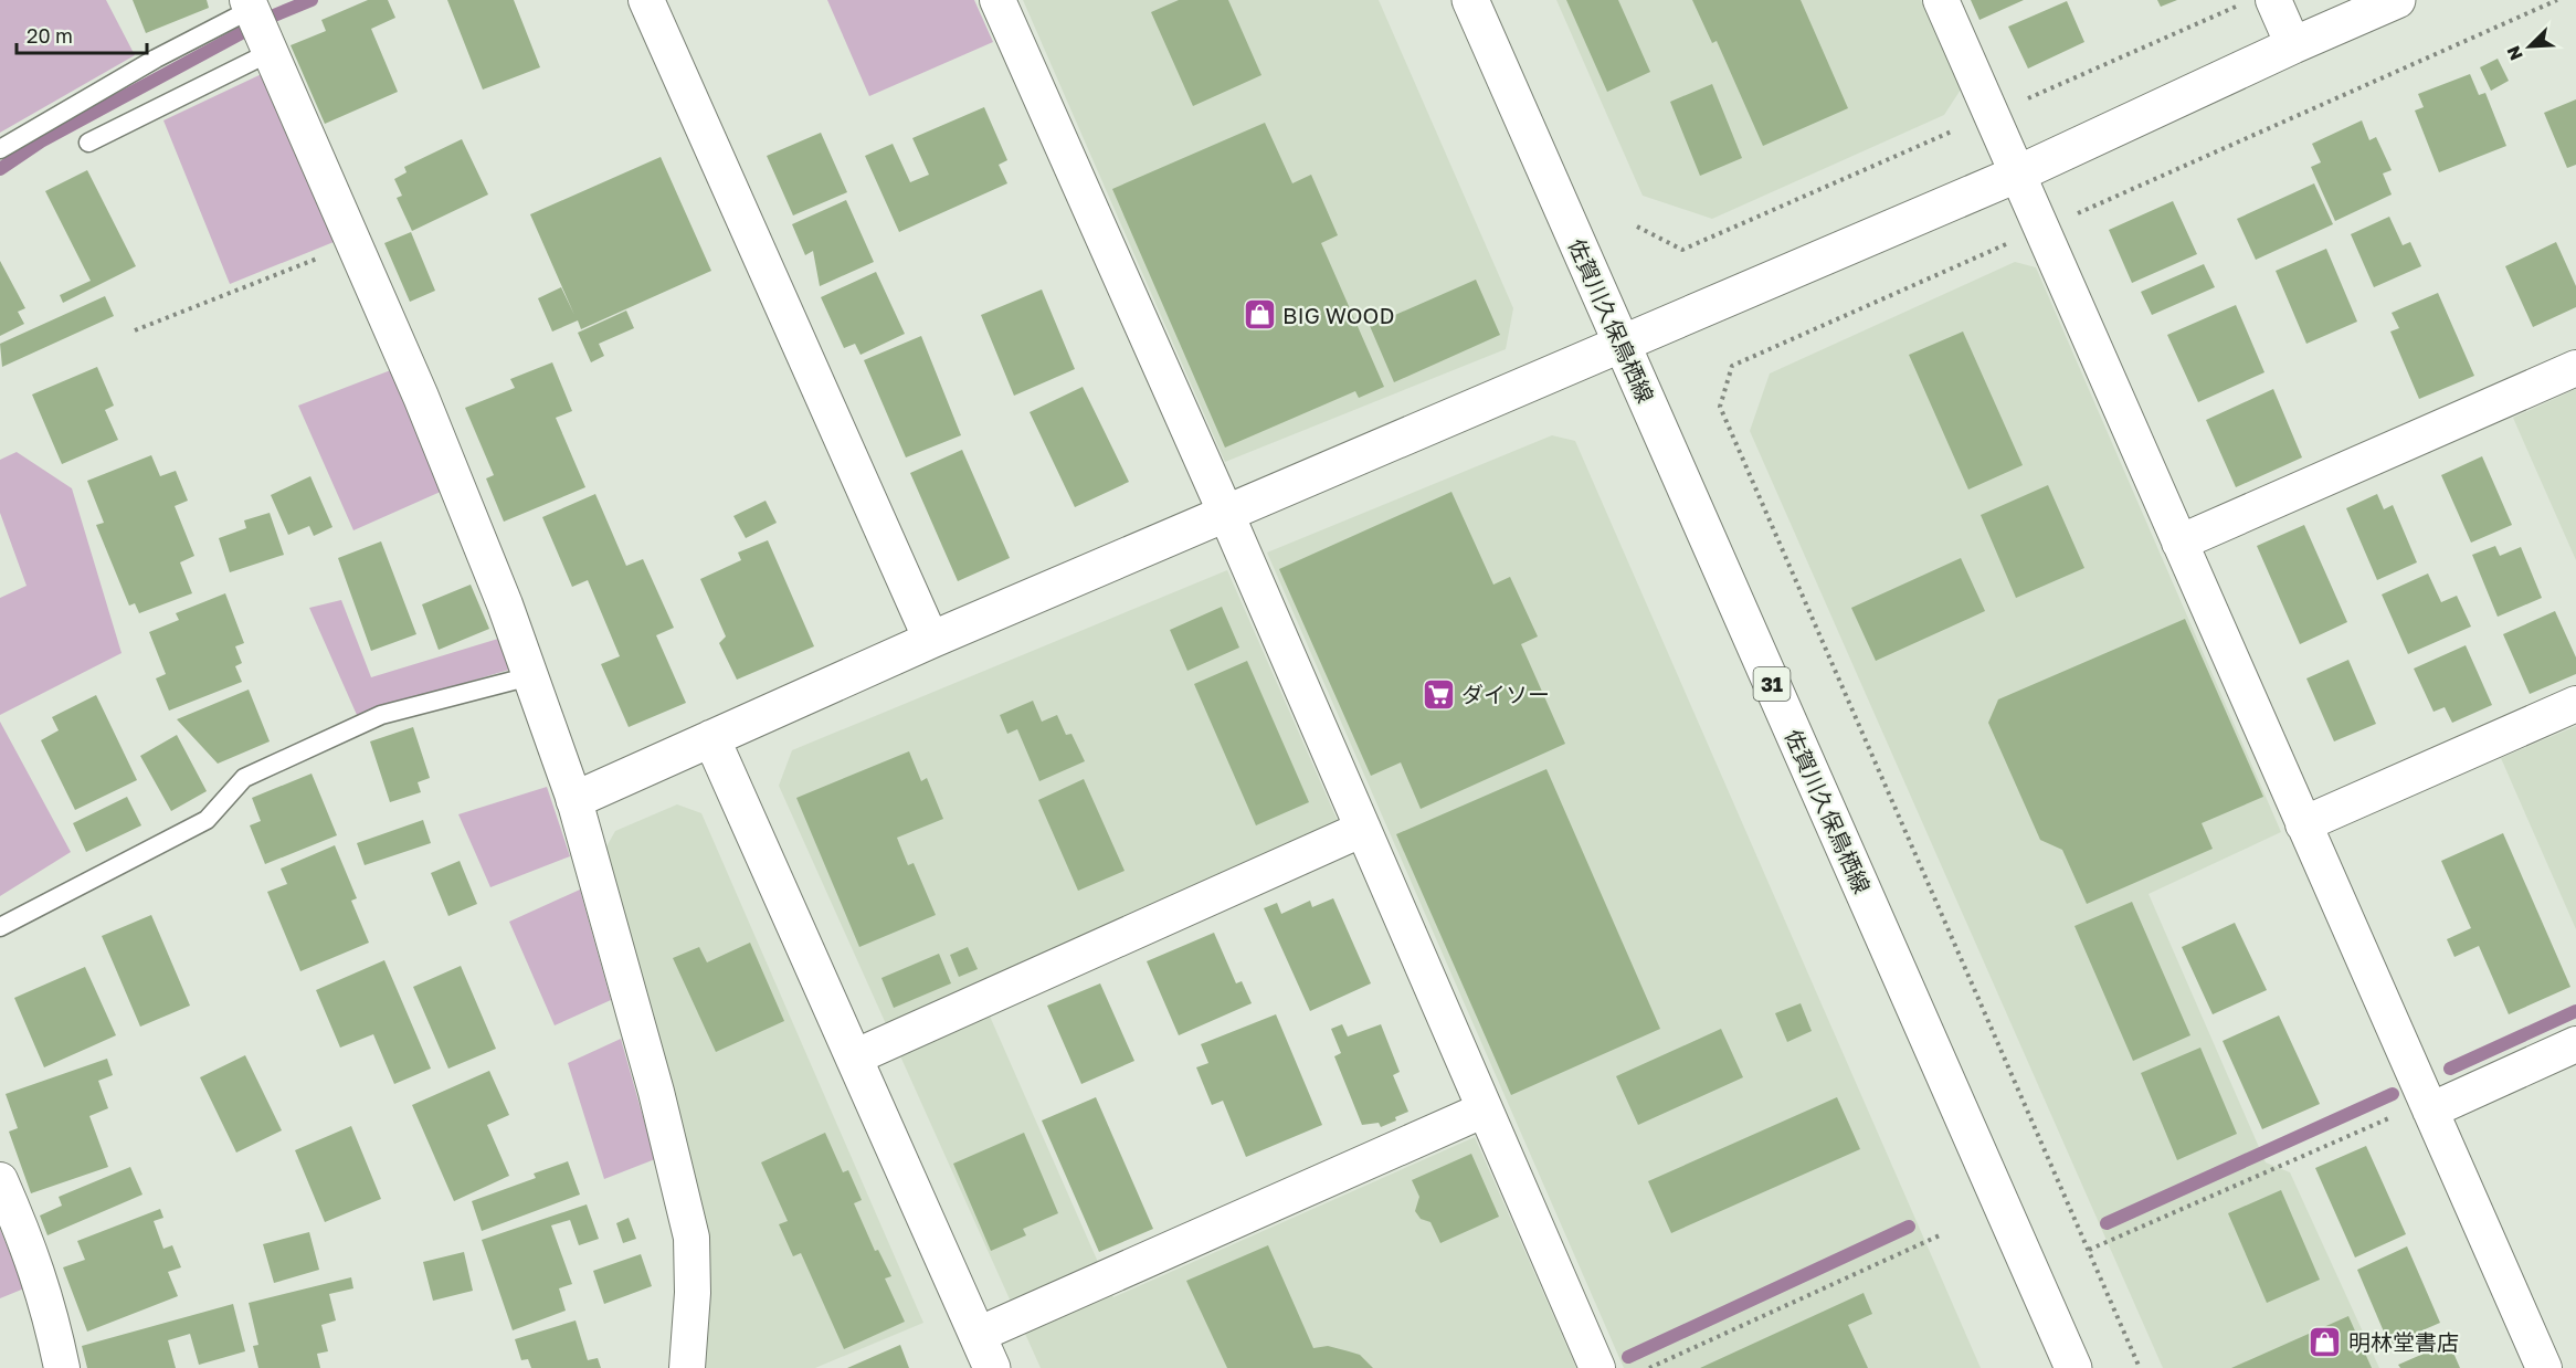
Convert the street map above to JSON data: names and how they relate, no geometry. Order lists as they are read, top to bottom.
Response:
{
  "streets": {
    "street": ["佐賀川久保鳥栖線", "31"]
  },
  "places": {
    "shop": ["BIG WOOD", "明林堂書店"],
    "supermarket": ["ダイソー"]
  },
  "scale_bar": "20 m",
  "north": "bottom left"
}
